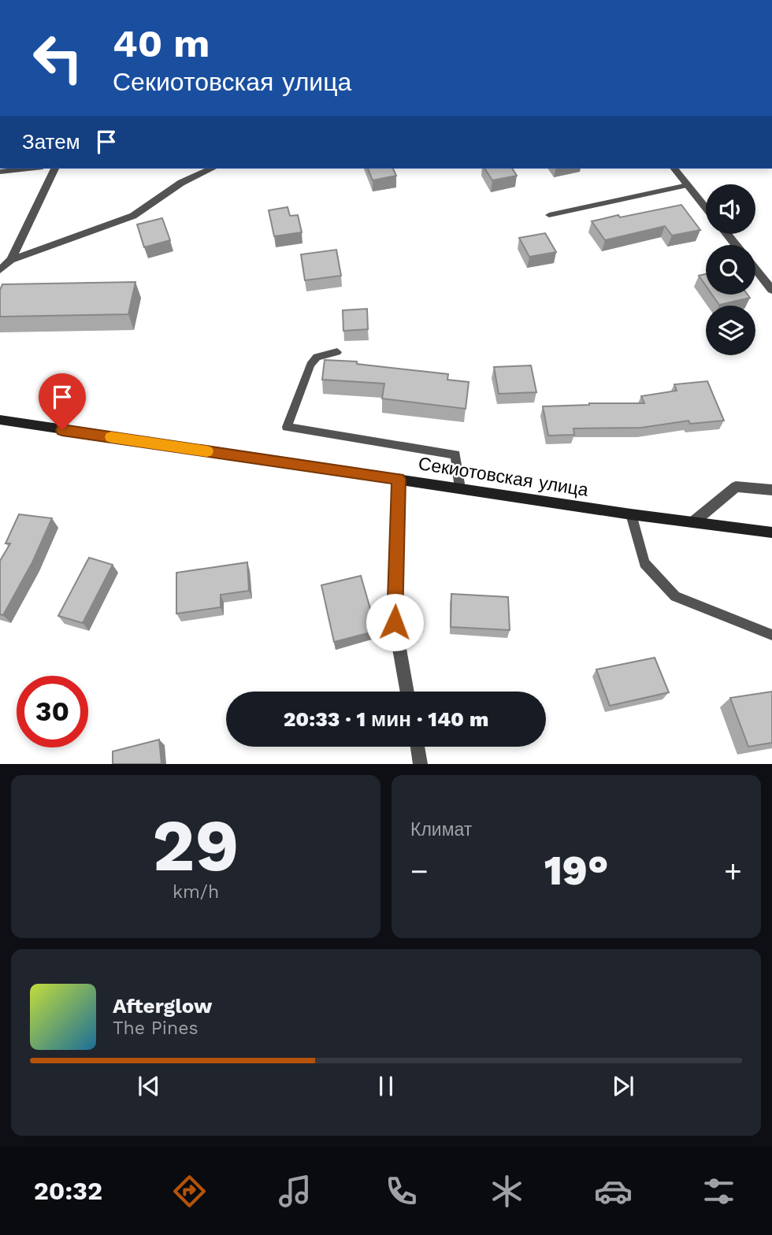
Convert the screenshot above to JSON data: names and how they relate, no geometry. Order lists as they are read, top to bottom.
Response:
{
  "streets": {
    "main road": ["Секиотовская улица"]
  },
  "page": {
    "turn": ["40 m", "Секиотовская улица"],
    "then": "Затем",
    "limit": "30",
    "trip": "20:33 · 1 мин · 140 m",
    "tile": [
      ["29", "km/h"],
      "Климат"
    ],
    "heat": ["−", "19°", "+"],
    "song": ["Afterglow", "The Pines"],
    "tabs": "20:32"
  }
}
